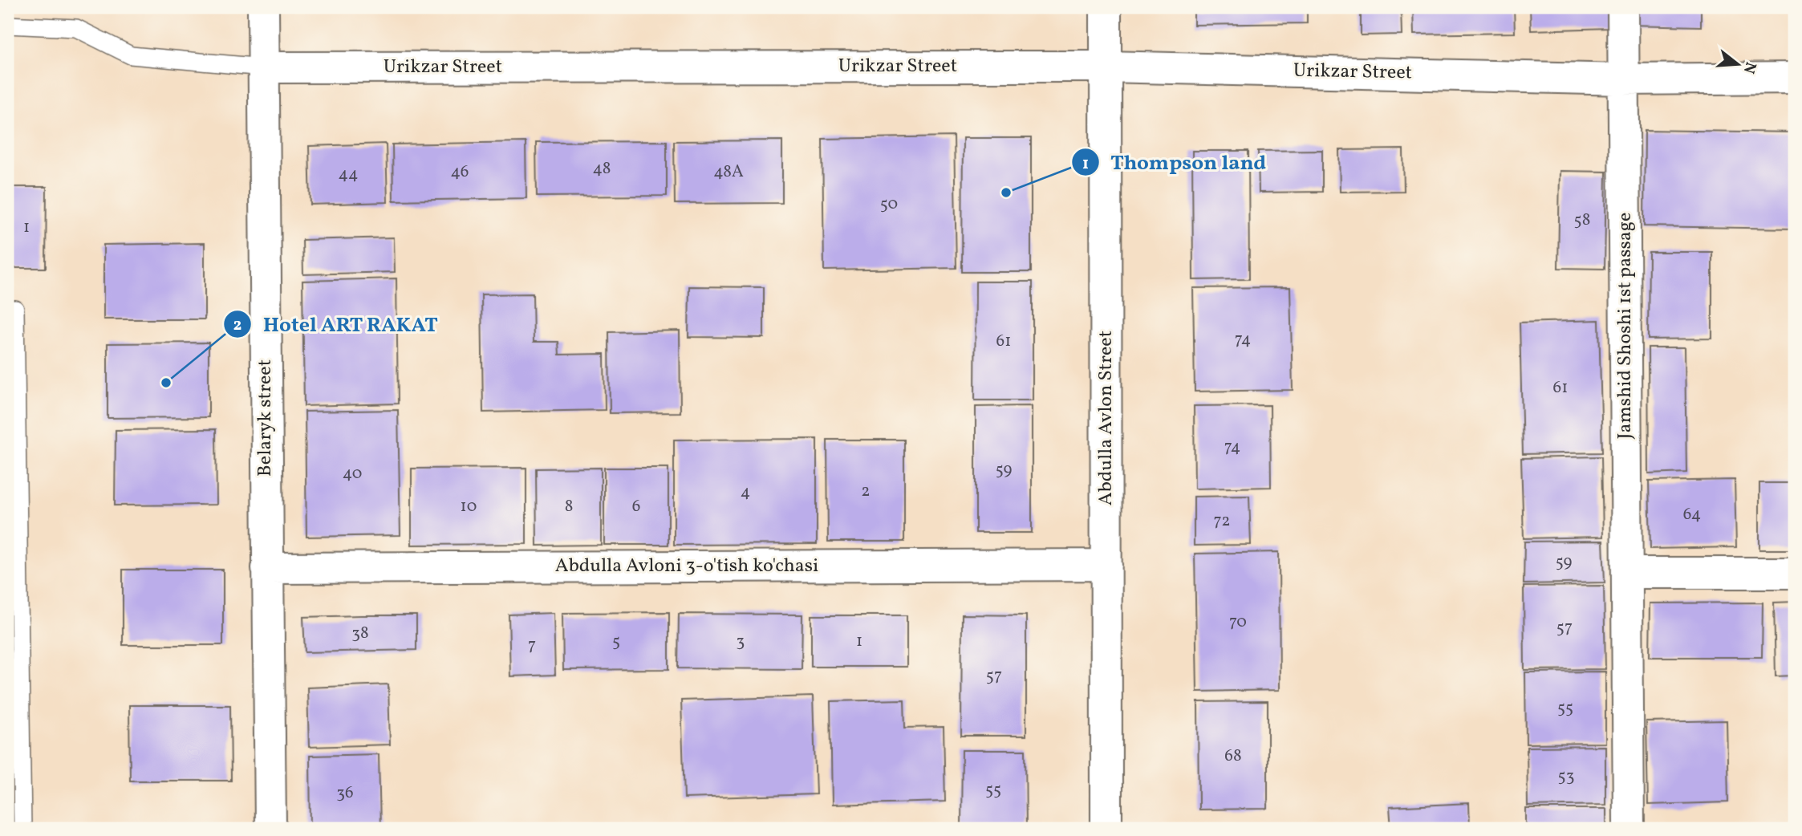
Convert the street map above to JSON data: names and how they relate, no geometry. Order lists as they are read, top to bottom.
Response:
{
  "streets": {
    "street": [
      "Urikzar Street",
      "Jamshid Shoshi 1st passage",
      "Belaryk street",
      "Abdulla Avlon Street",
      "Abdulla Avloni 3-o'tish ko'chasi"
    ]
  },
  "crossings": [
    ["Urikzar Street", "Jamshid Shoshi 1st passage"],
    ["Urikzar Street", "Belaryk street"],
    ["Urikzar Street", "Abdulla Avlon Street"],
    ["Belaryk street", "Abdulla Avloni 3-o'tish ko'chasi"],
    ["Abdulla Avlon Street", "Abdulla Avloni 3-o'tish ko'chasi"]
  ],
  "places": ["Thompson land", "Hotel ART RAKAT"],
  "house_numbers": [
    "48",
    "46",
    "48A",
    "44",
    "50",
    "58",
    "1",
    "74",
    "61",
    "61",
    "74",
    "59",
    "40",
    "2",
    "4",
    "10",
    "8",
    "6",
    "64",
    "72",
    "59",
    "70",
    "57",
    "38",
    "5",
    "3",
    "1",
    "7",
    "57",
    "55",
    "68",
    "53",
    "55",
    "36"
  ],
  "north": "right"
}
